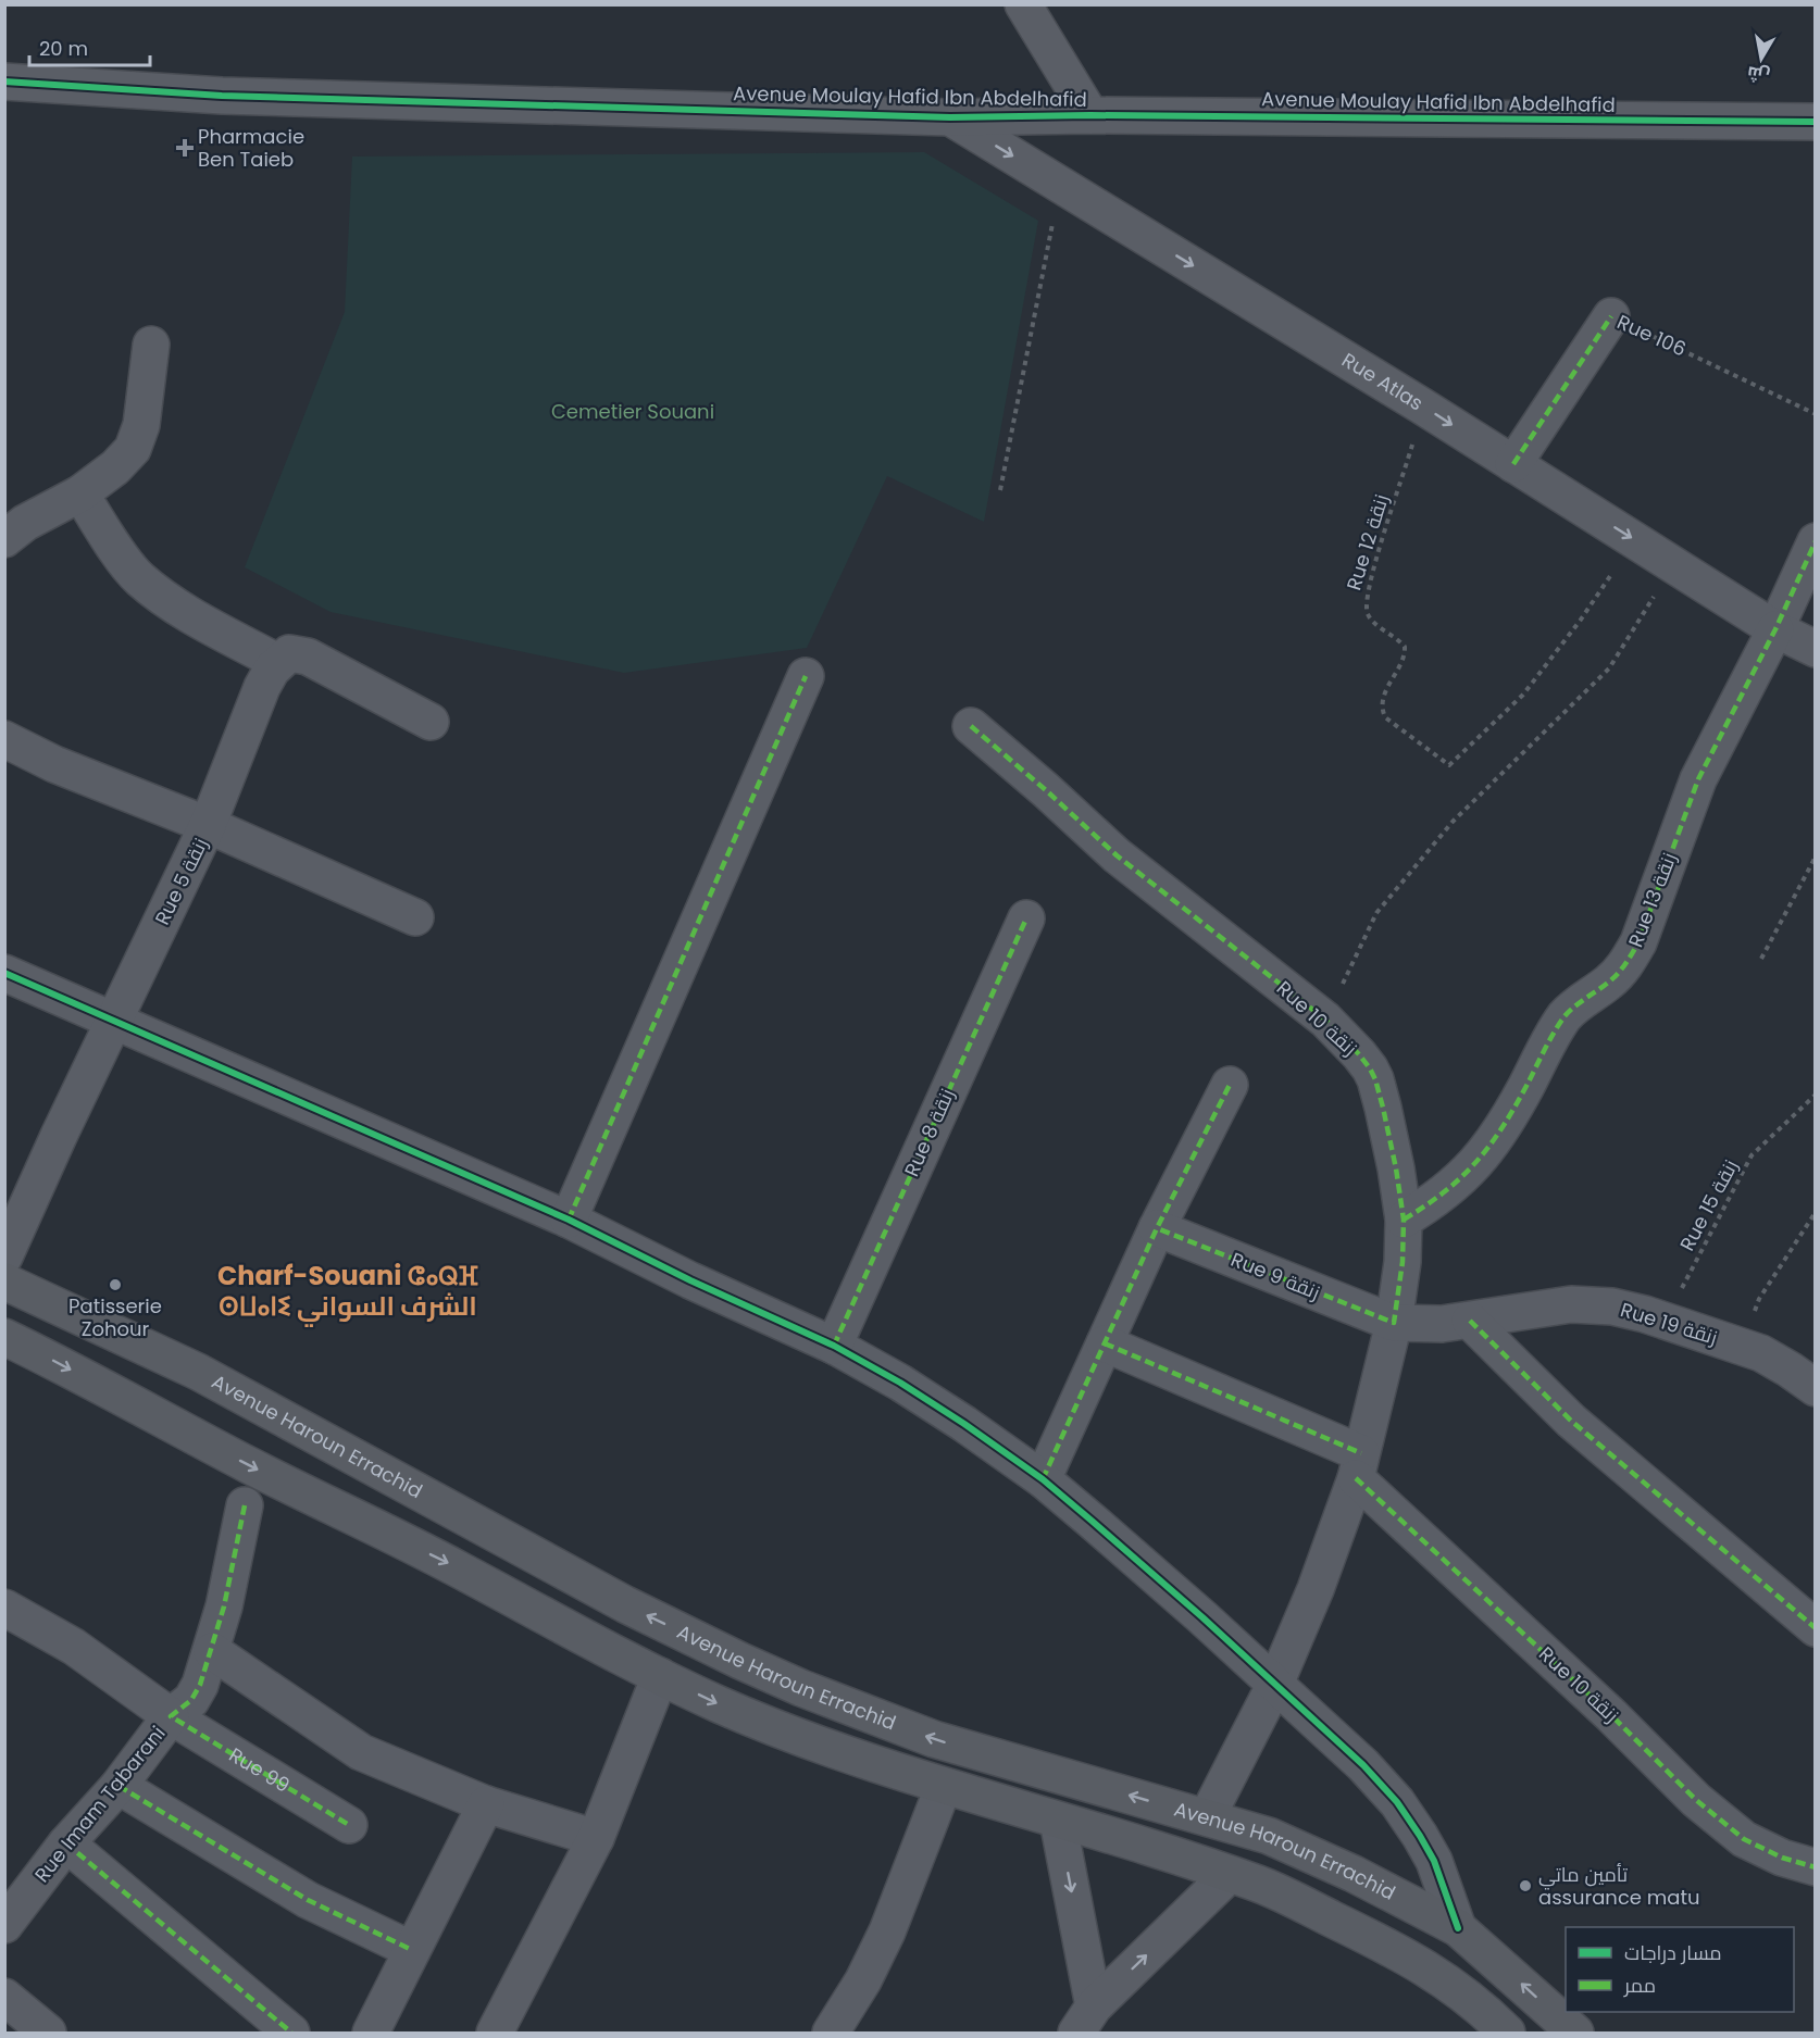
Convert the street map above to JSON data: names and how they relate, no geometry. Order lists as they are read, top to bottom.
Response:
{
  "streets": {
    "main road": ["Avenue Haroun Errachid"],
    "street": [
      "Avenue Moulay Hafid Ibn Abdelhafid",
      "Rue 106",
      "Rue Atlas",
      "Rue 5 زنقة",
      "Rue 13 زنقة",
      "Rue 10 زنقة",
      "Rue 8 زنقة",
      "Rue 9 زنقة",
      "Rue 19 زنقة",
      "Rue 99",
      "Rue Imam Tabarani"
    ],
    "path": ["Rue 12 زنقة", "Rue 15 زنقة"]
  },
  "crossings": [
    ["Avenue Moulay Hafid Ibn Abdelhafid", "Rue Atlas"],
    ["Rue 106", "Rue Atlas"],
    ["Rue Atlas", "Rue 13 زنقة"],
    ["Rue 13 زنقة", "Rue 10 زنقة"],
    ["Rue 10 زنقة", "Rue 9 زنقة"],
    ["Rue 10 زنقة", "Rue 19 زنقة"],
    ["Rue 10 زنقة", "Avenue Haroun Errachid"],
    ["Rue 9 زنقة", "Rue 19 زنقة"],
    ["Rue 99", "Rue Imam Tabarani"]
  ],
  "one_way": ["Rue Atlas"],
  "districts": ["Charf-Souani ⵛⴰⵕⴼ ⵙⵡⴰⵏⵉ الشرف السواني"],
  "parks": ["Cemetier Souani"],
  "places": {
    "health": ["Pharmacie Ben Taieb"],
    "other": ["Patisserie Zohour", "تأمين ماتي assurance matu"]
  },
  "legend": ["مسار دراجات", "ممر"],
  "scale_bar": "20 m",
  "north": "bottom"
}
